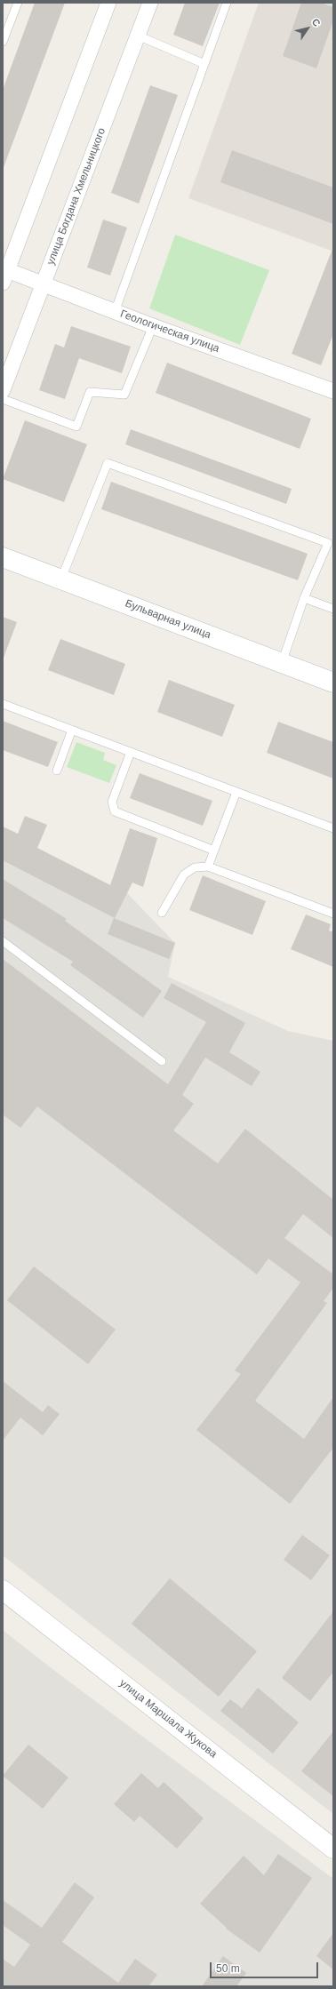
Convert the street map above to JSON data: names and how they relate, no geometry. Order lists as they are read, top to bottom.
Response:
{
  "streets": {
    "street": [
      "улица Богдана Хмельницкого",
      "Геологическая улица",
      "Бульварная улица",
      "улица Маршала Жукова"
    ]
  },
  "crossings": [
    ["улица Богдана Хмельницкого", "Геологическая улица"]
  ],
  "scale_bar": "50 m",
  "north": "top right"
}
